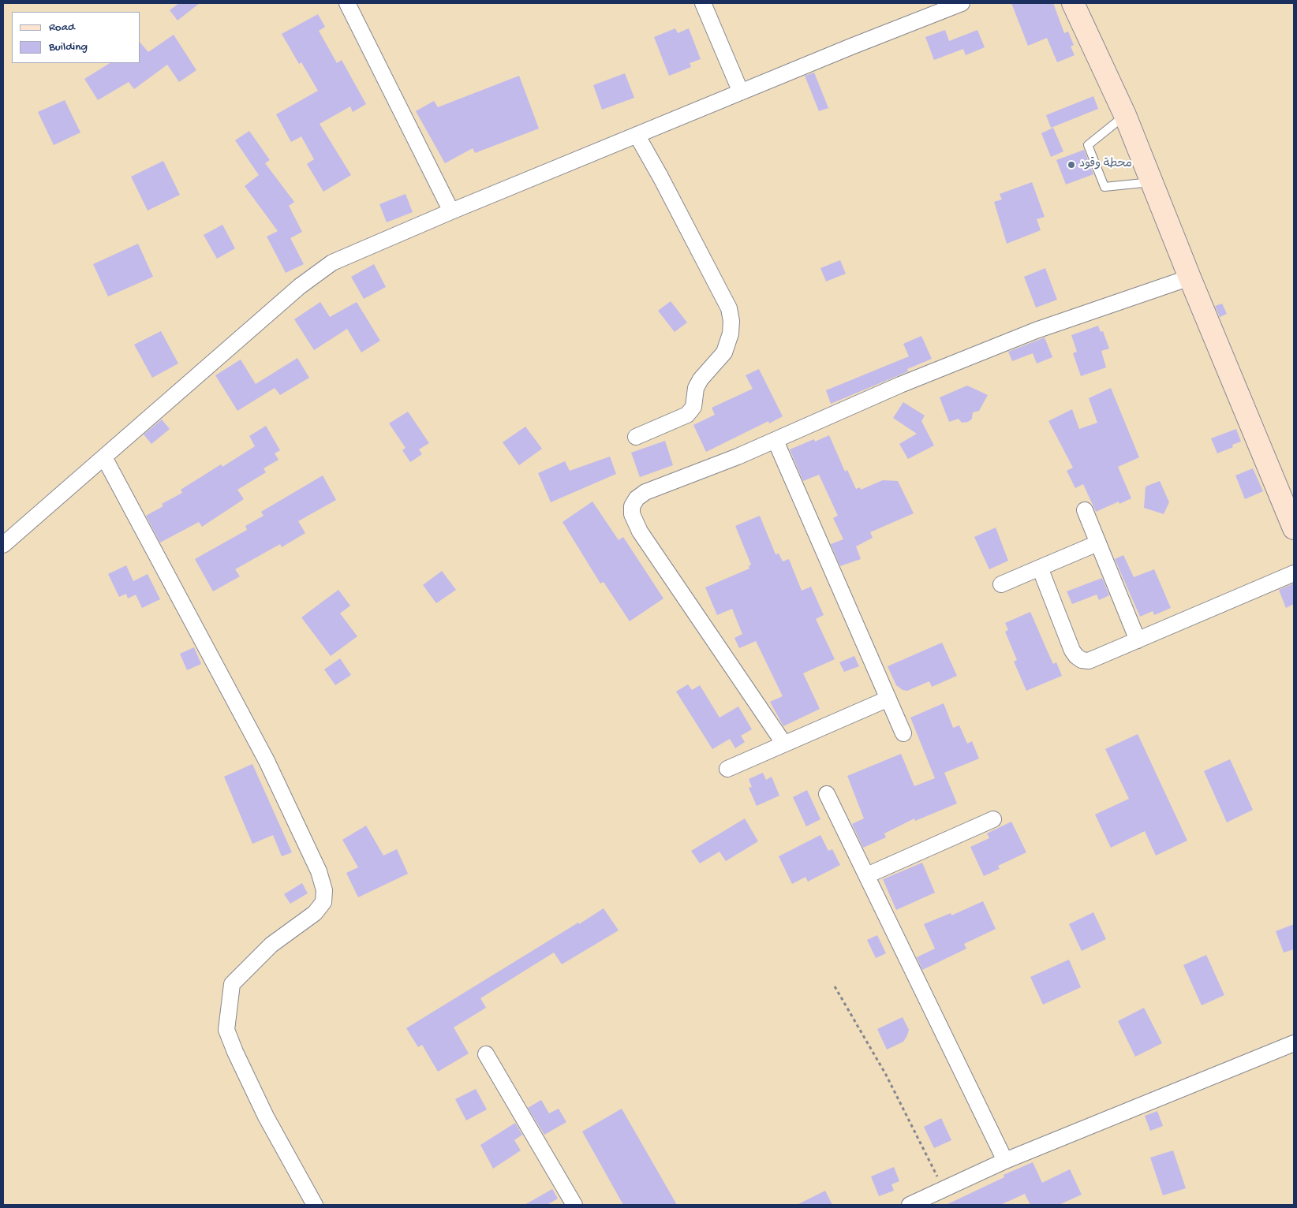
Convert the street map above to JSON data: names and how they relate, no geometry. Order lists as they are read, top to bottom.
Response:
{
  "places": ["محطة وقود"],
  "legend": ["Road", "Building"]
}
